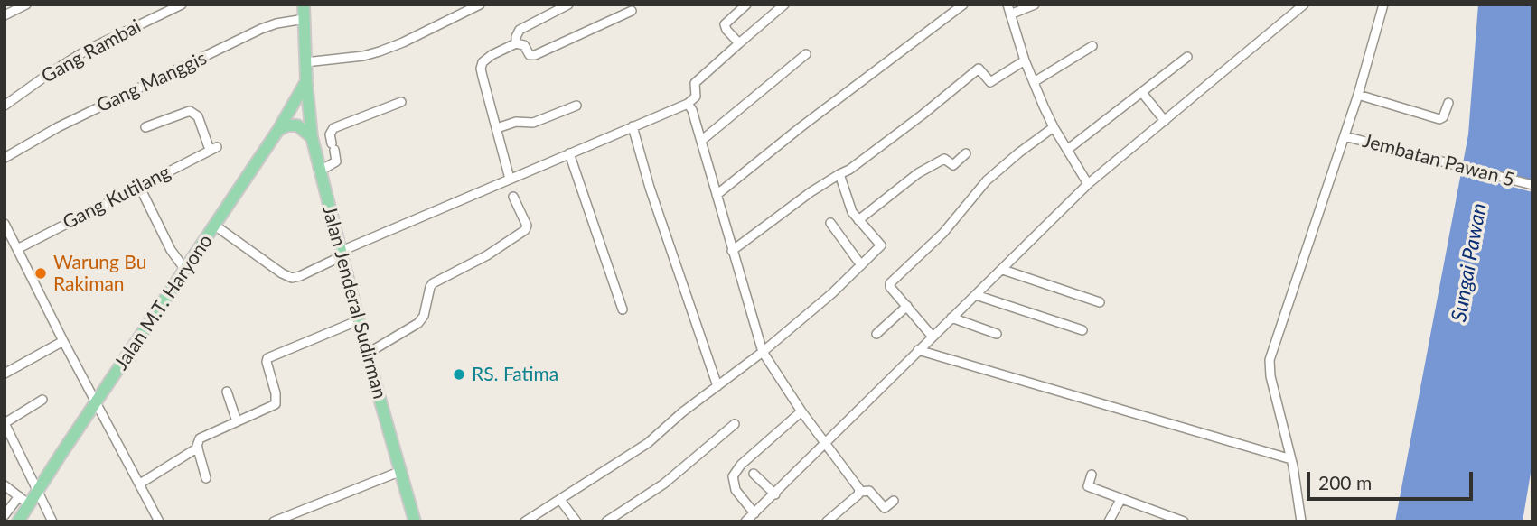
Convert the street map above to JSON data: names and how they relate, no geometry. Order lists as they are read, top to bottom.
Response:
{
  "streets": {
    "main road": ["Jalan M.T. Haryono", "Jalan Jenderal Sudirman"],
    "street": [
      "Gang Rambai",
      "Gang Manggis",
      "Jembatan Pawan 5",
      "Gang Kutilang"
    ]
  },
  "crossings": [
    ["Gang Manggis", "Jalan Jenderal Sudirman"],
    ["Jalan M.T. Haryono", "Jalan Jenderal Sudirman"]
  ],
  "water": ["Sungai Pawan"],
  "places": ["Warung Bu Rakiman", "RS. Fatima"],
  "scale_bar": "200 m"
}
